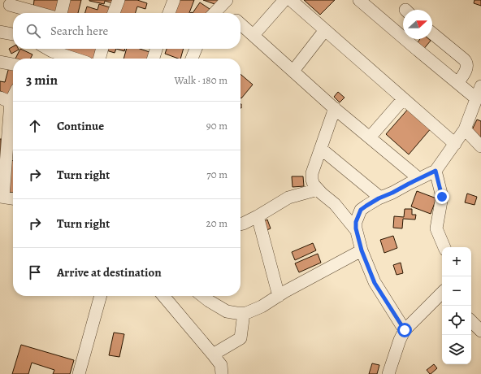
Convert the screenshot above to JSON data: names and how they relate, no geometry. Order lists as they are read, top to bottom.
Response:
{
  "north": "right",
  "page": {
    "search": "Search here",
    "heading": ["3 min", "Walk · 180 m"],
    "list": [
      ["Continue", "90 m"],
      ["Turn right", "70 m"],
      ["Turn right", "20 m"],
      "Arrive at destination"
    ],
    "map_buttons": ["+", "−"]
  }
}
